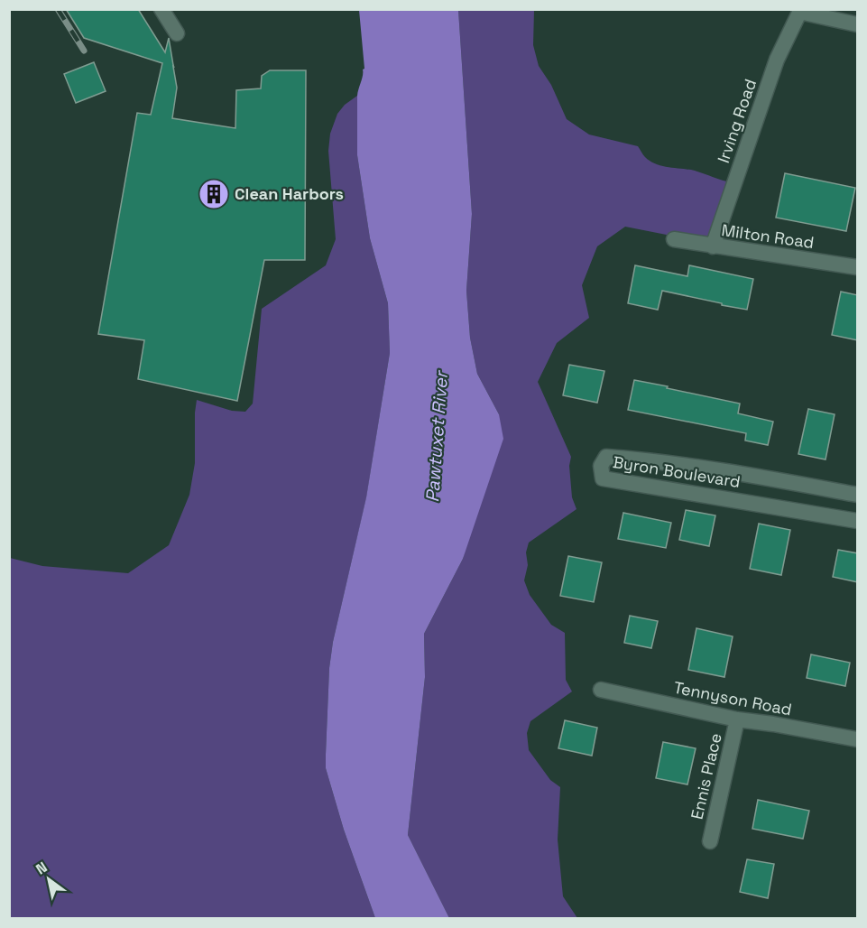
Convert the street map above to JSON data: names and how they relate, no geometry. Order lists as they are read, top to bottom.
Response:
{
  "streets": {
    "street": [
      "Irving Road",
      "Milton Road",
      "Byron Boulevard",
      "Tennyson Road",
      "Ennis Place"
    ]
  },
  "crossings": [
    ["Irving Road", "Milton Road"],
    ["Tennyson Road", "Ennis Place"]
  ],
  "water": ["Pawtuxet River"],
  "places": {
    "building": ["Clean Harbors"]
  },
  "north": "top left"
}
